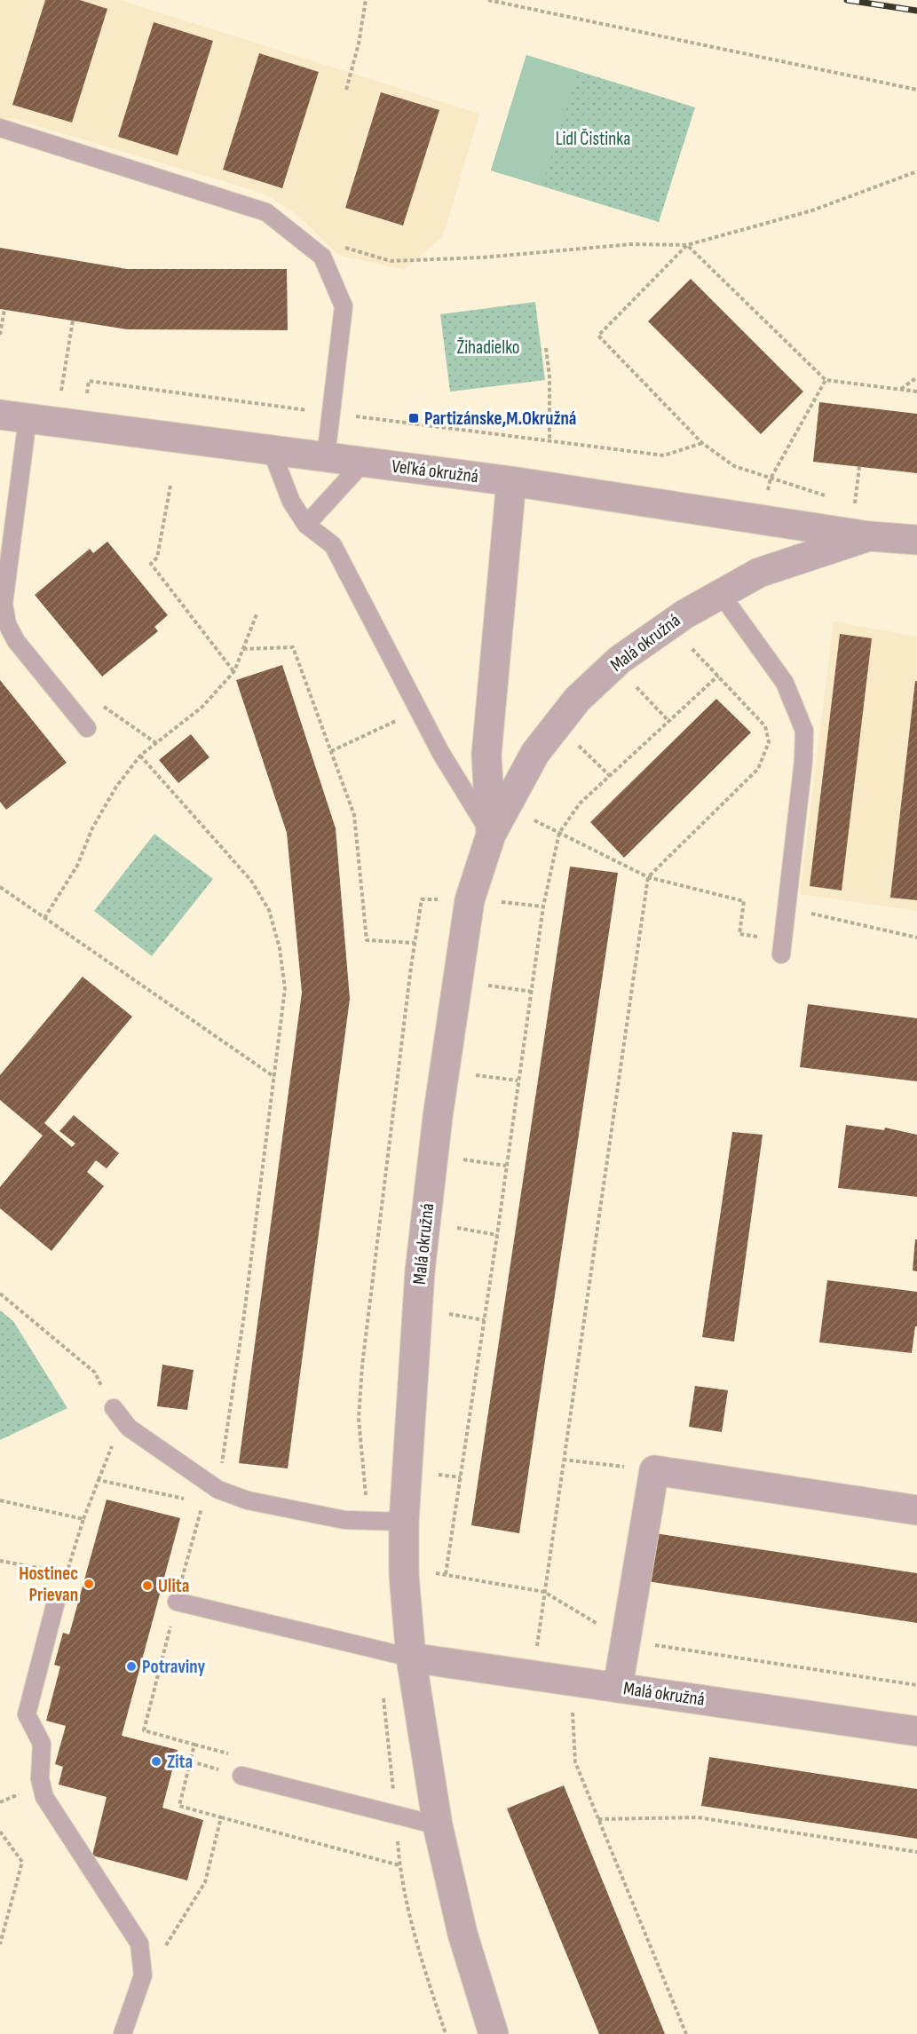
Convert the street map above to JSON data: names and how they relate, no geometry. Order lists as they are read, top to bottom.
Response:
{
  "streets": {
    "street": ["Veľká okružná", "Malá okružná"]
  },
  "crossings": [
    ["Veľká okružná", "Malá okružná"]
  ],
  "parks": ["Lidl Čistinka", "Žihadielko"],
  "places": {
    "transit": ["Partizánske,M.Okružná"],
    "other": [
      "Hostinec Prievan",
      "Ulita",
      "Potraviny",
      "Zita"
    ]
  }
}
